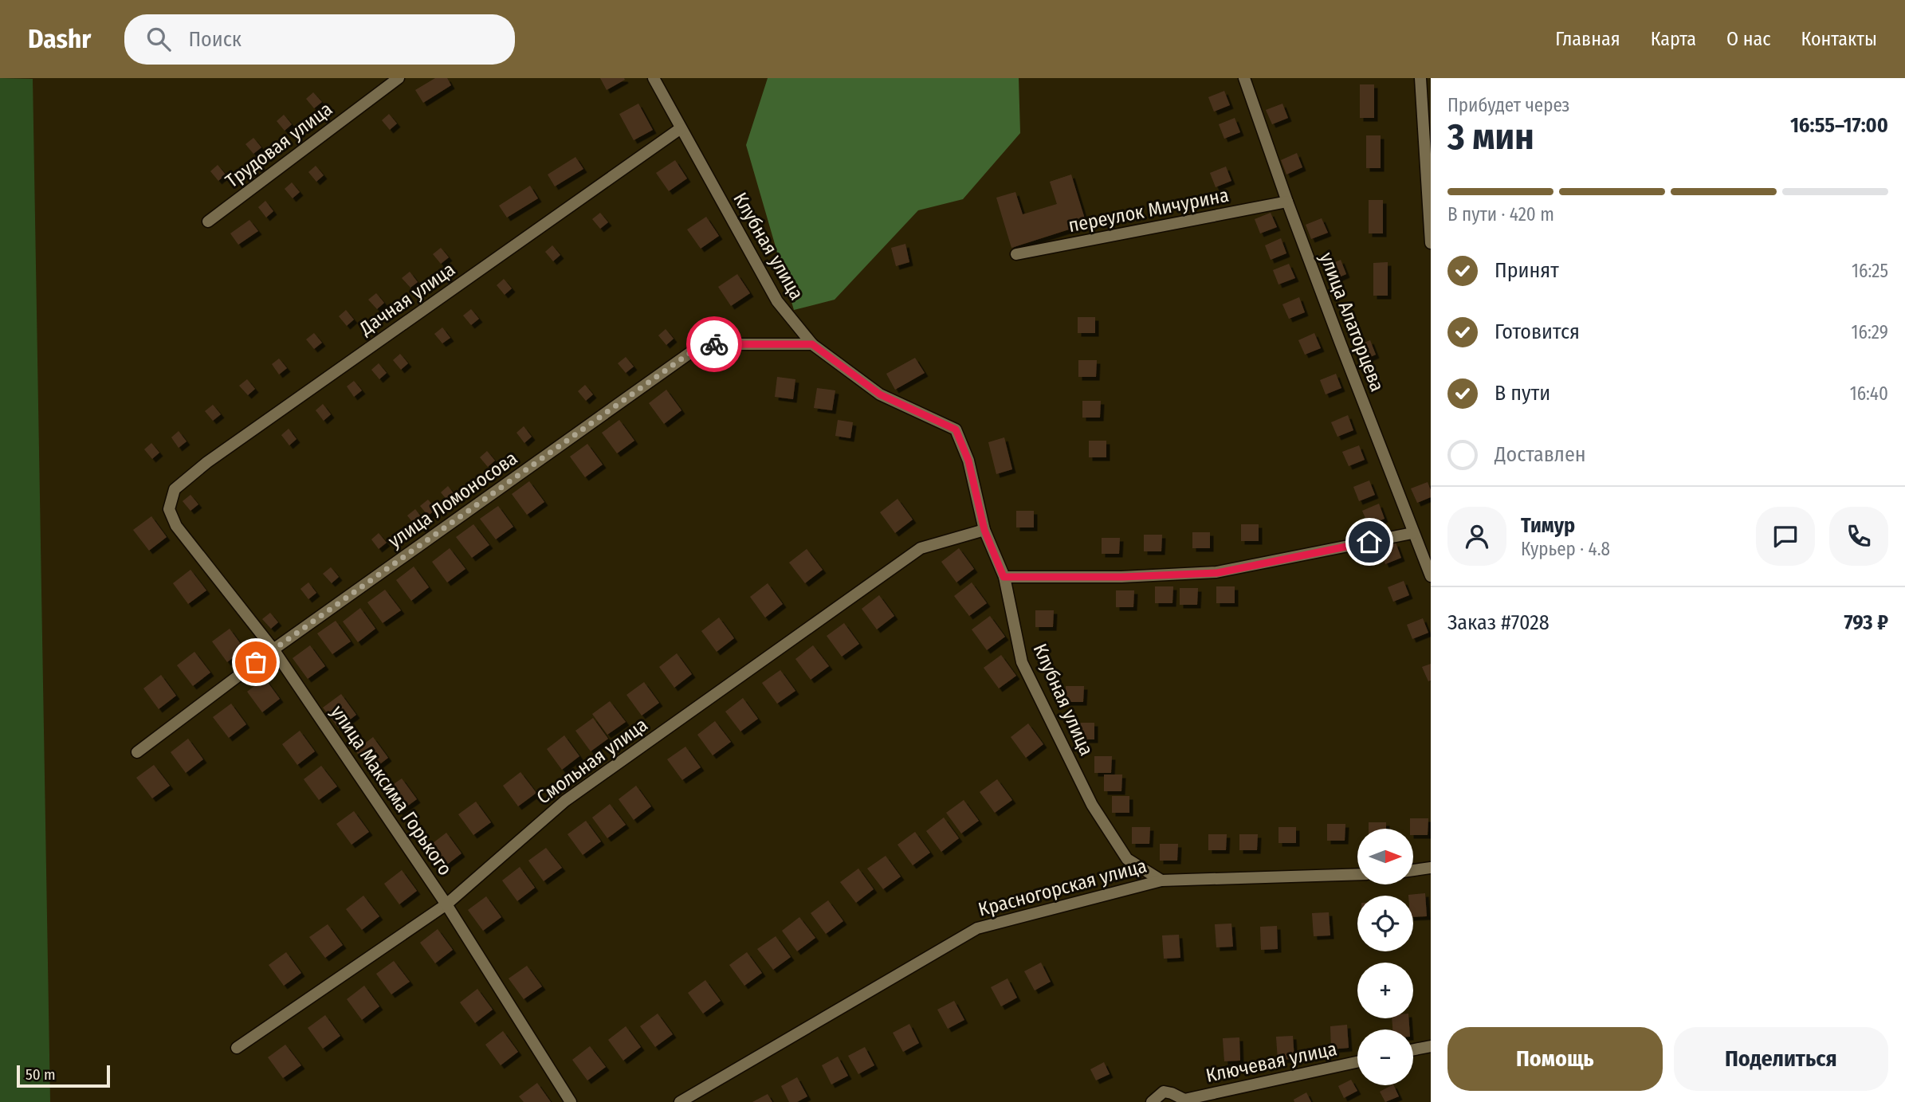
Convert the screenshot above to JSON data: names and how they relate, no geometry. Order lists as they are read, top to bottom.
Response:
{
  "streets": {
    "street": [
      "Трудовая улица",
      "переулок Мичурина",
      "Клубная улица",
      "Дачная улица",
      "улица Алаторцева",
      "улица Ломоносова",
      "Смольная улица",
      "улица Максима Горького",
      "Красногорская улица",
      "Ключевая улица"
    ]
  },
  "crossings": [
    ["переулок Мичурина", "улица Алаторцева"],
    ["Клубная улица", "Дачная улица"],
    ["Клубная улица", "улица Ломоносова"],
    ["Клубная улица", "Смольная улица"],
    ["Клубная улица", "Красногорская улица"],
    ["Дачная улица", "улица Максима Горького"],
    ["улица Ломоносова", "улица Максима Горького"],
    ["Смольная улица", "улица Максима Горького"]
  ],
  "scale_bar": "50 m",
  "north": "right",
  "page": {
    "header": "Dashr",
    "search": "Поиск",
    "nav": [
      "Главная",
      "Карта",
      "О нас",
      "Контакты"
    ],
    "heading": ["3 мин", "Прибудет через", "16:55–17:00"],
    "panel": [
      "Тимур",
      "Курьер · 4.8",
      "Заказ #7028",
      "793 ₽"
    ],
    "bar": "В пути · 420 m",
    "list": [
      ["Принят", "16:25"],
      ["Готовится", "16:29"],
      ["В пути", "16:40"],
      "Доставлен"
    ],
    "map_buttons": ["+", "−"],
    "buttons": ["Помощь", "Поделиться"],
    "scale": "50 m"
  }
}
